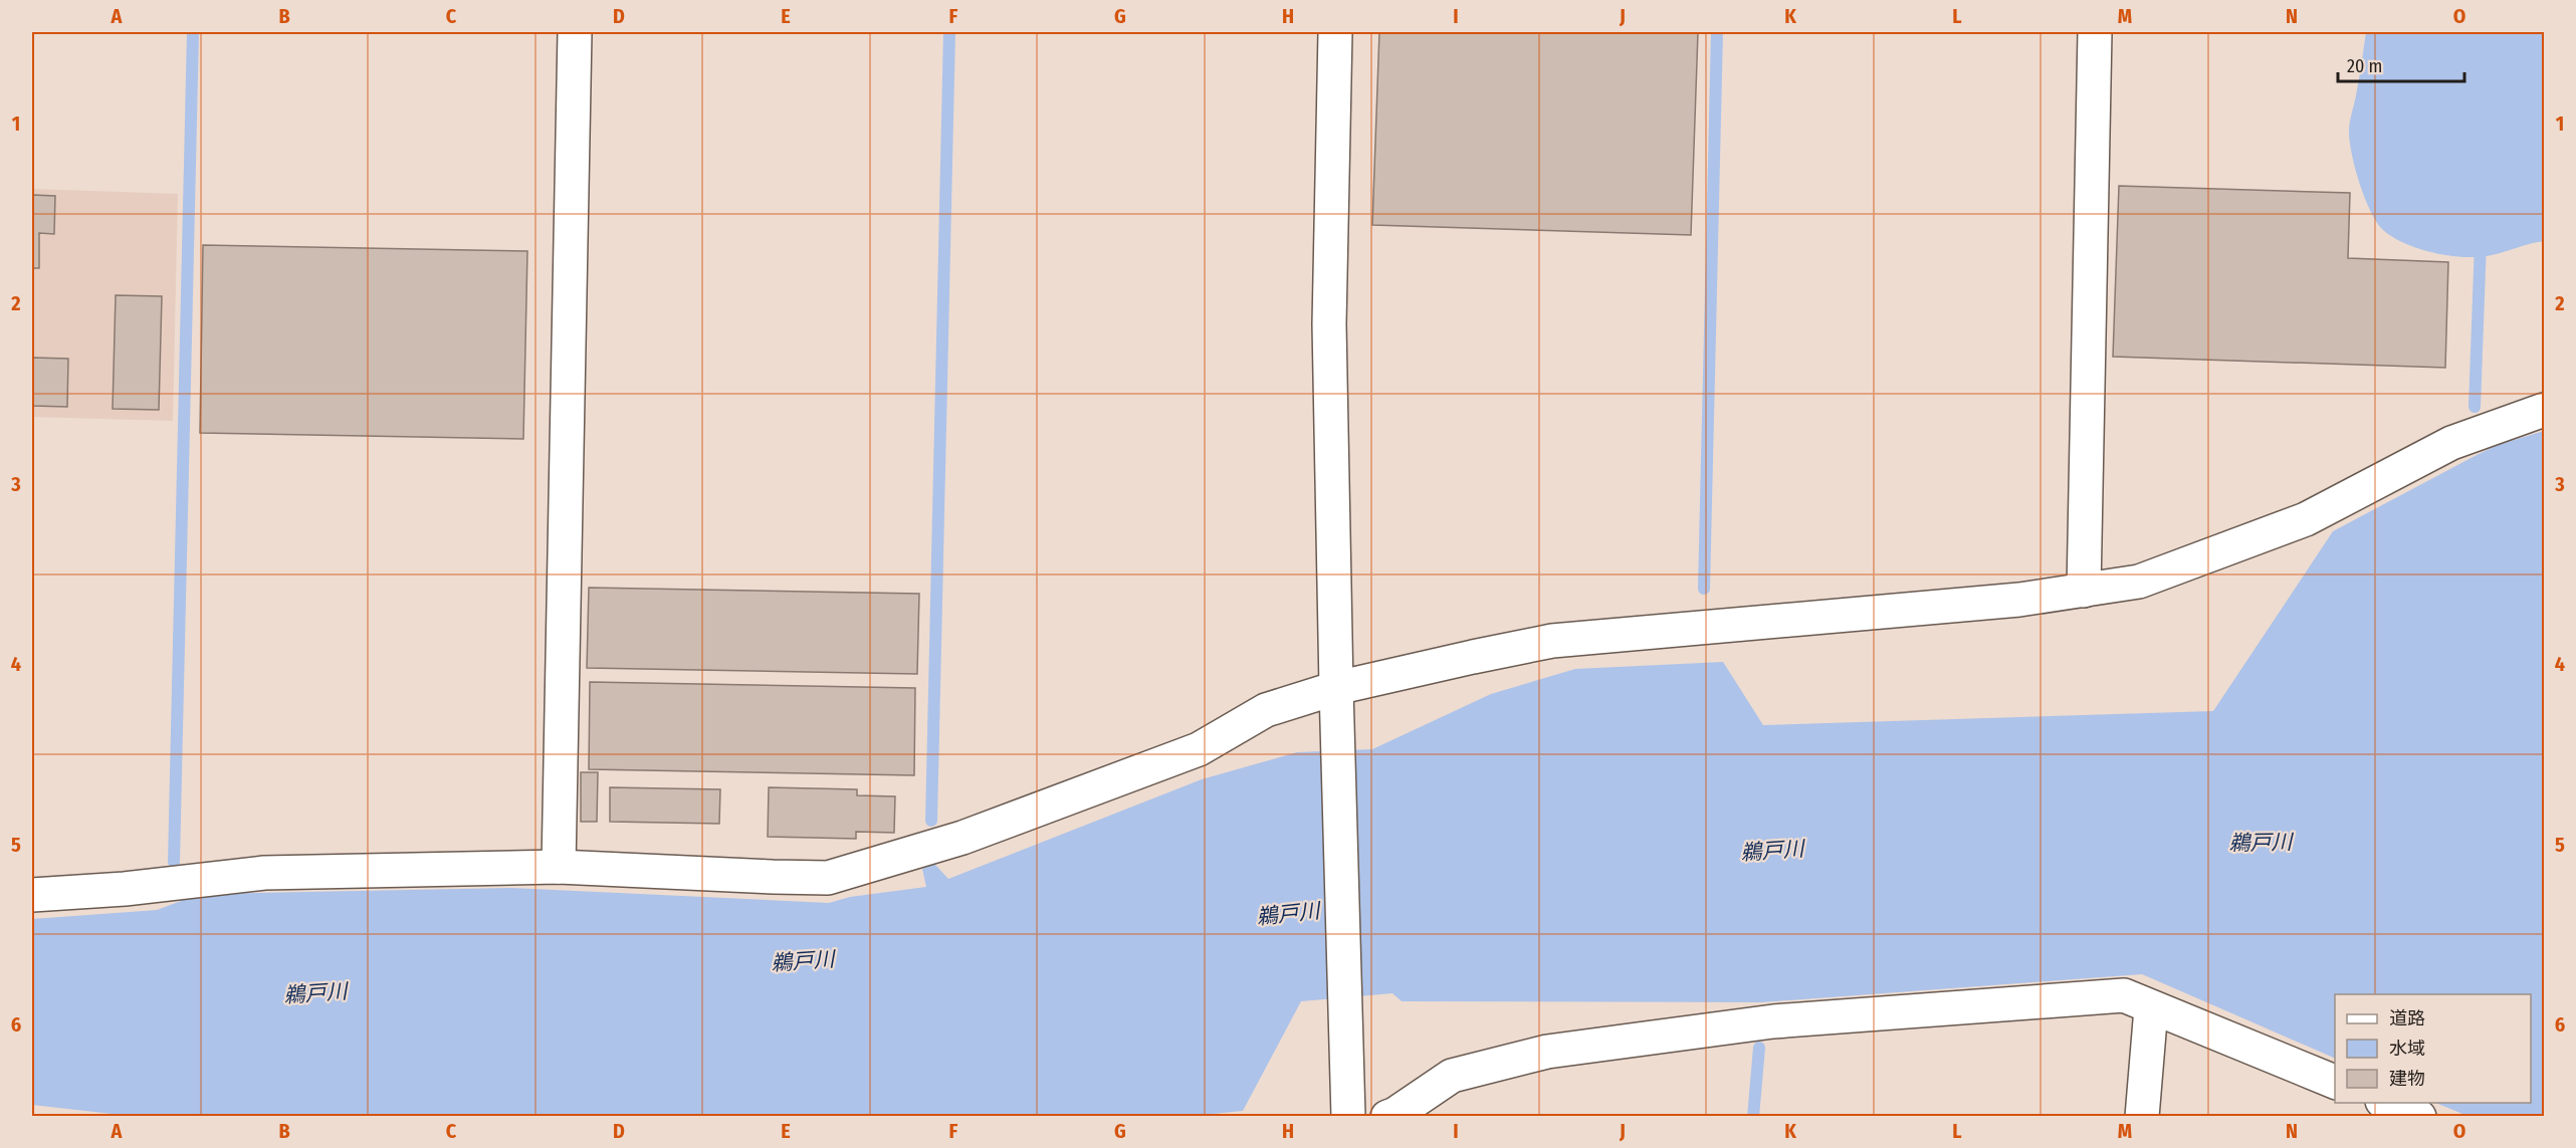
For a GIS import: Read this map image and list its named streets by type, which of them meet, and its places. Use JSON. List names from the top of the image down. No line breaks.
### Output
{"water":["鵜戸川"],"legend":["道路","水域","建物"],"scale_bar":"20 m","grid":{"columns":["A","B","C","D","E","F","G","H","I","J","K","L","M","N","O"],"rows":["1","2","3","4","5","6"]}}
